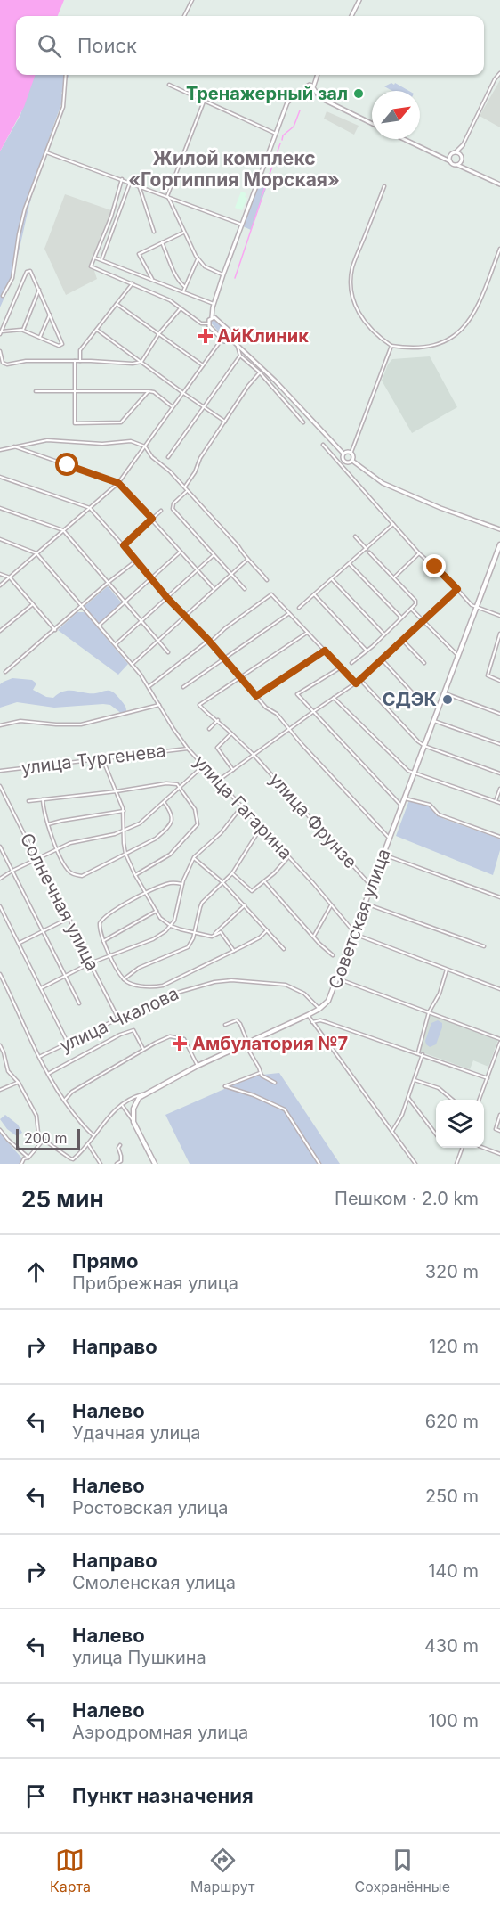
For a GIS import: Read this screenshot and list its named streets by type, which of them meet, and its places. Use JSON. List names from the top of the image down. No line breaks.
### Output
{"streets":{"main road":["Советская улица"],"street":["улица Тургенева","улица Гагарина","улица Фрунзе","Солнечная улица","улица Чкалова"]},"crossings":[["улица Тургенева","улица Гагарина"],["улица Гагарина","Советская улица"],["улица Фрунзе","Советская улица"],["Солнечная улица","улица Чкалова"],["Советская улица","улица Чкалова"]],"districts":["Жилой комплекс «Горгиппия Морская»"],"places":{"other":["Тренажерный зал","СДЭК"],"health":["АйКлиник","Амбулатория №7"]},"scale_bar":"200 m","north":"top right","page":{"search":"Поиск","scale":"200 m","heading":["25 мин","Пешком · 2.0 km"],"list":[["Прямо","Прибрежная улица","320 m"],["Направо","120 m"],["Налево","Удачная улица","620 m"],["Налево","Ростовская улица","250 m"],["Направо","Смоленская улица","140 m"],["Налево","улица Пушкина","430 m"],["Налево","Аэродромная улица","100 m"],"Пункт назначения"],"nav":["Карта","Маршрут","Сохранённые"]}}
